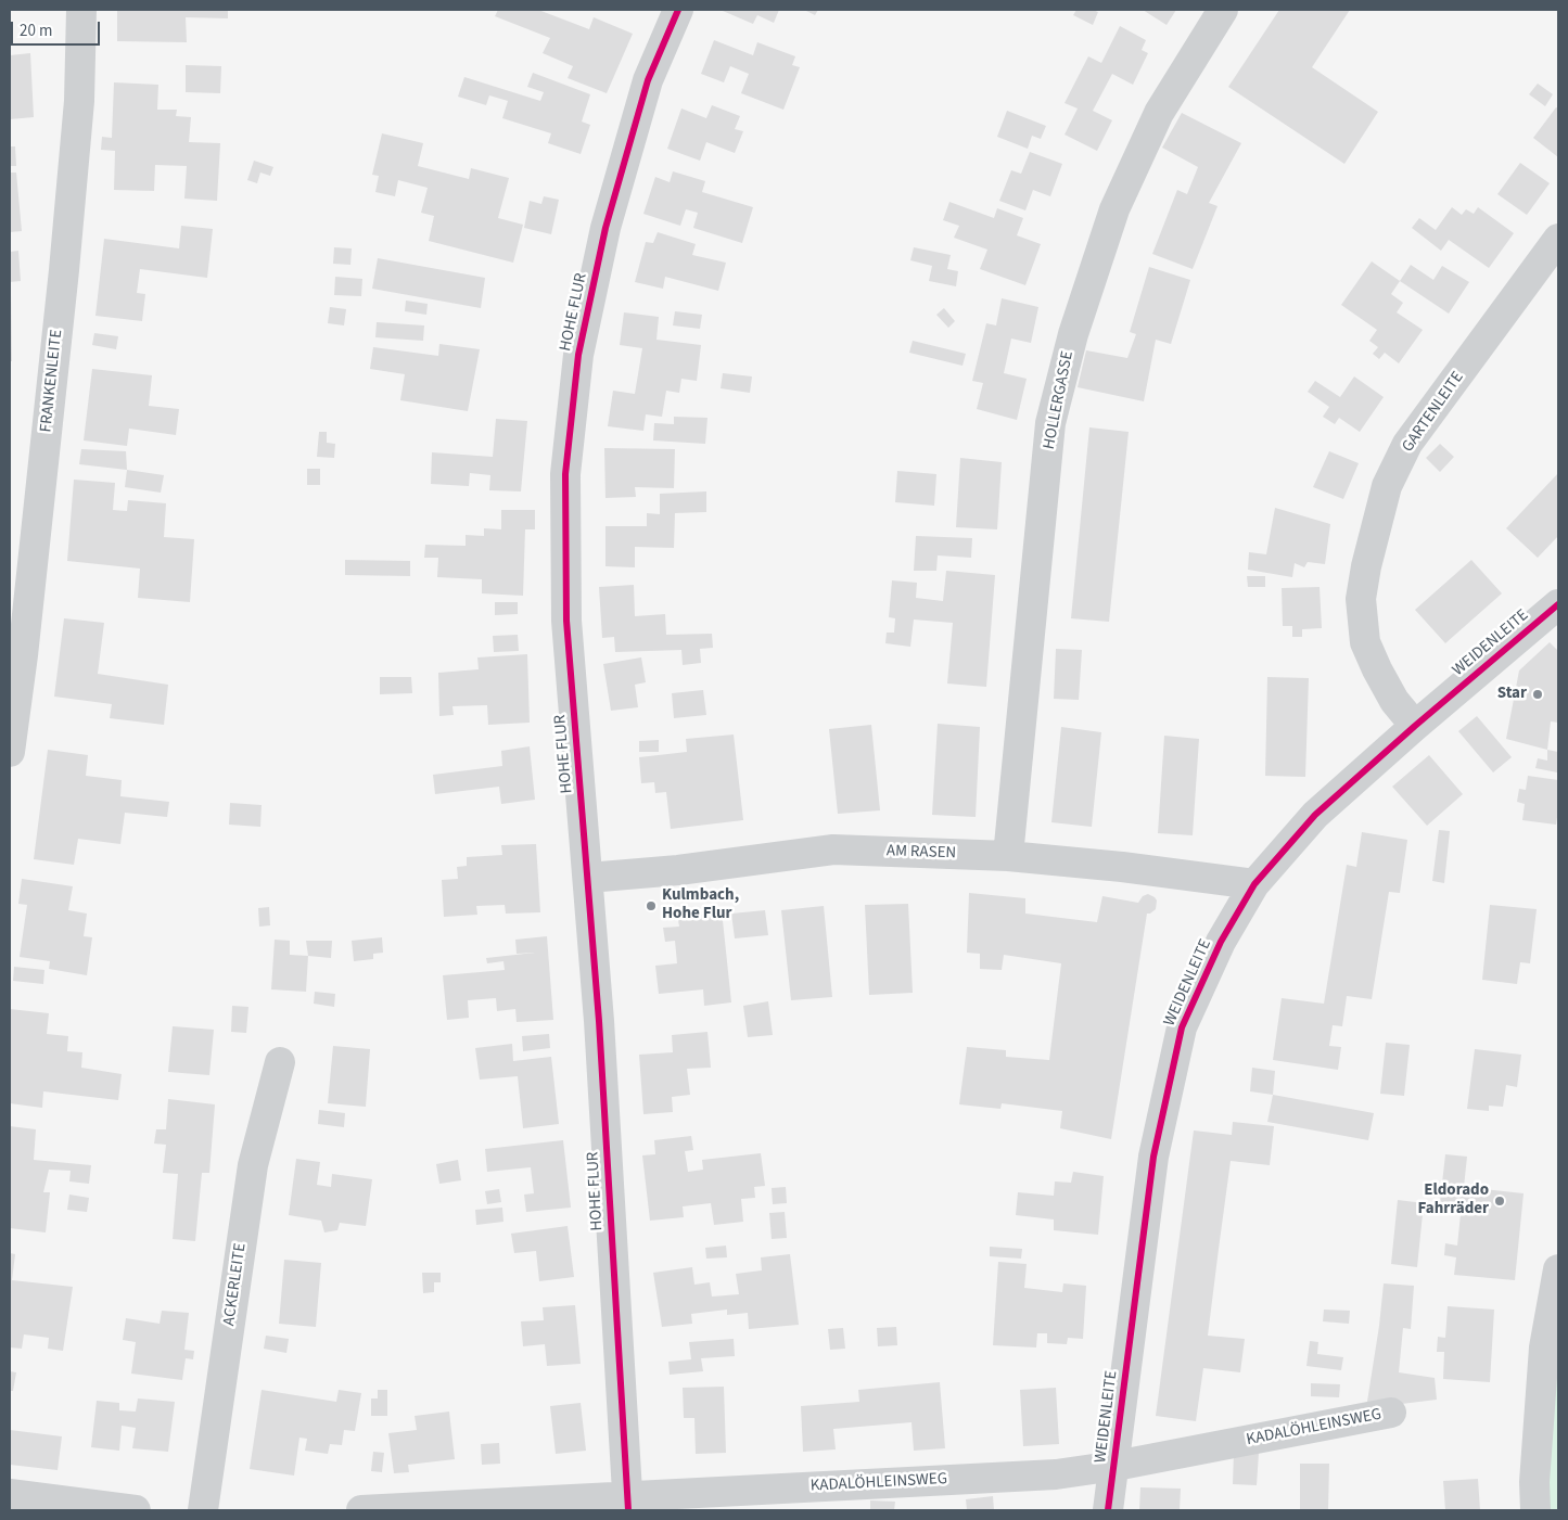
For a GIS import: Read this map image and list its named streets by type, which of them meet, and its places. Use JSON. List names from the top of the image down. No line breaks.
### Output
{"streets":{"street":["HOHE FLUR","FRANKENLEITE","HOLLERGASSE","GARTENLEITE","WEIDENLEITE","AM RASEN","ACKERLEITE","KADALÖHLEINSWEG"]},"crossings":[["HOHE FLUR","AM RASEN"],["HOHE FLUR","KADALÖHLEINSWEG"],["HOLLERGASSE","AM RASEN"],["GARTENLEITE","WEIDENLEITE"],["WEIDENLEITE","AM RASEN"],["WEIDENLEITE","KADALÖHLEINSWEG"]],"places":["Star","Kulmbach, Hohe Flur","Eldorado Fahrräder"],"scale_bar":"20 m"}
